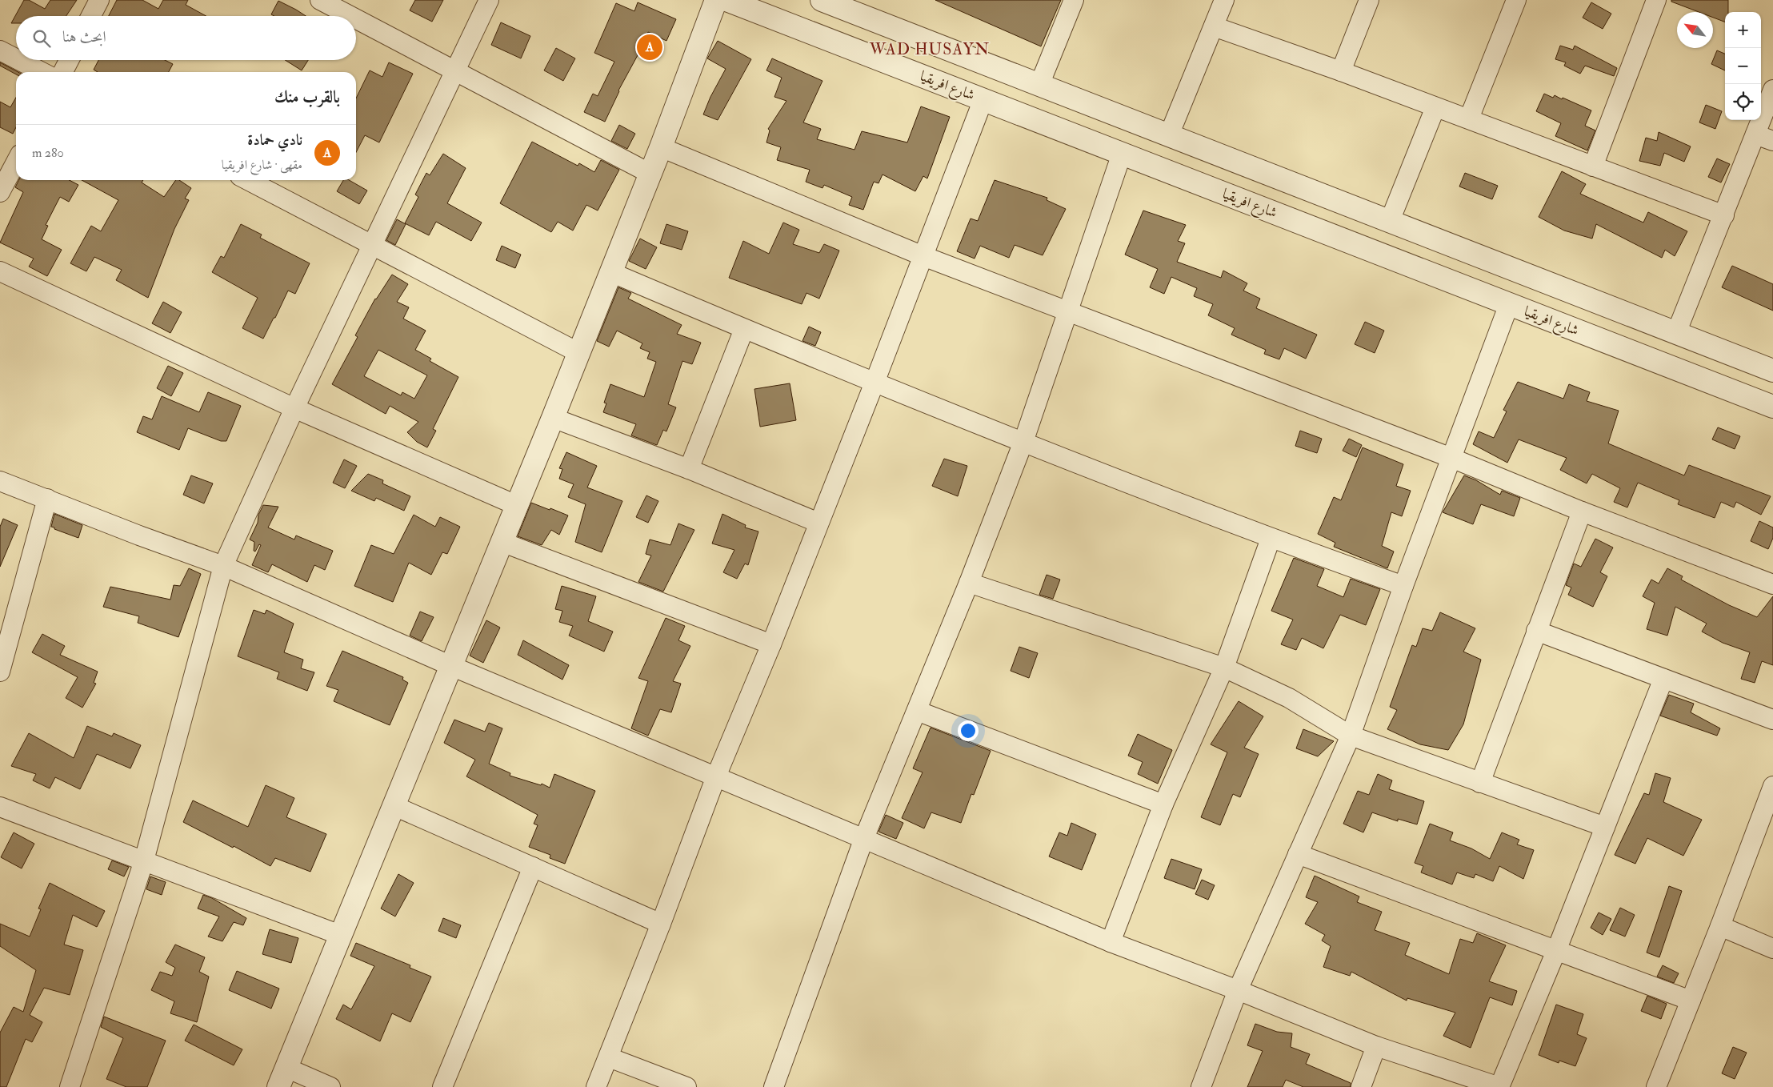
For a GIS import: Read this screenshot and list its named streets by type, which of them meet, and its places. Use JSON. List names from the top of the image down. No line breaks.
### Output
{"streets":{"street":["شارع افريقيا"]},"districts":["WAD HUSAYN"],"north":"top left","page":{"map_buttons":["+","−"],"search":"ابحث هنا","pins":"A","heading":"بالقرب منك","list":[{"mark":"A","name":"نادي حمادة","note":"مقهى · شارع افريقيا","value":"280 m"}]}}
